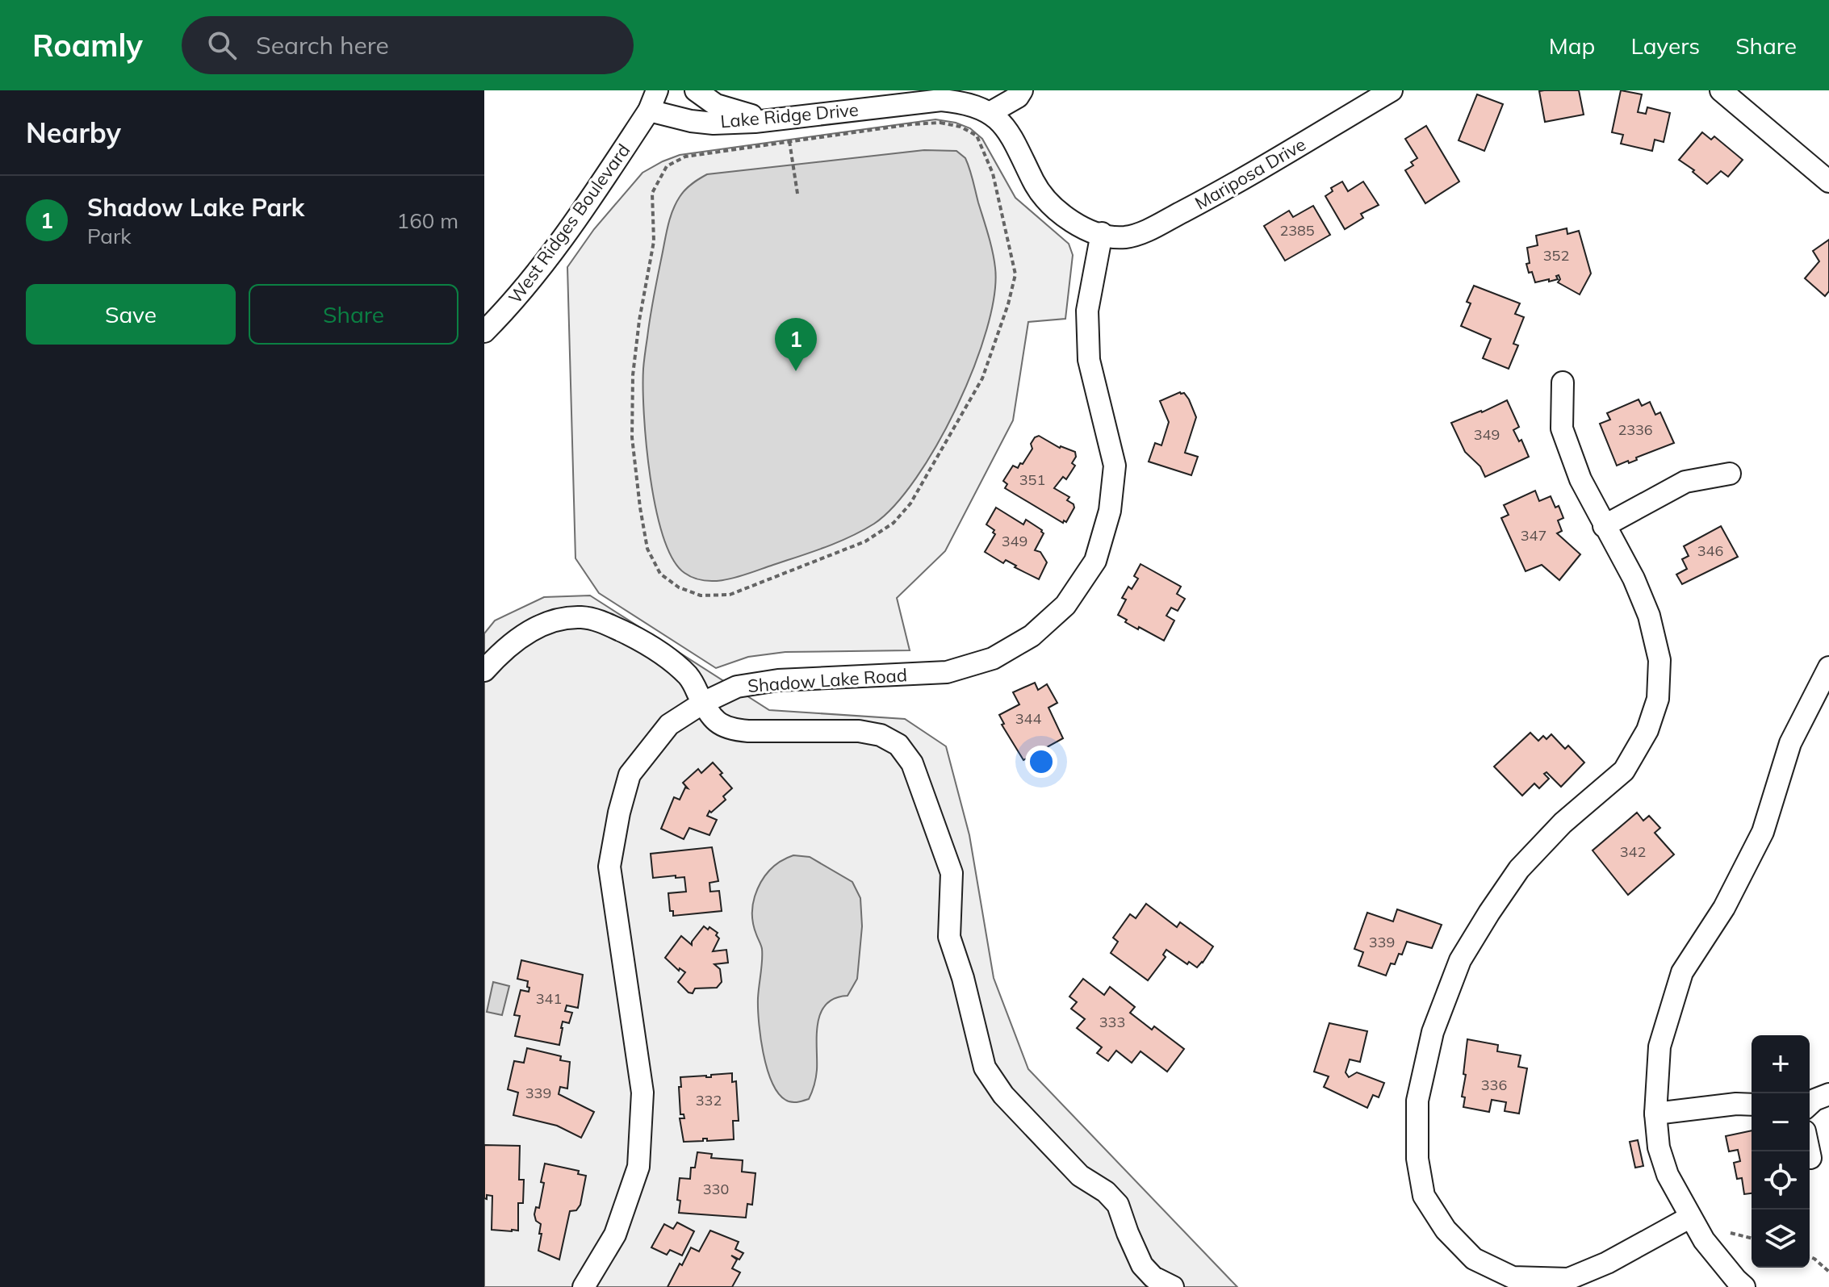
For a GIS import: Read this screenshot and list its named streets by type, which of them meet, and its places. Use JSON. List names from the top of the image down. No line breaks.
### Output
{"streets":{"street":["Lake Ridge Drive","Mariposa Drive","West Ridges Boulevard","Shadow Lake Road"]},"crossings":[["Lake Ridge Drive","Mariposa Drive"],["Lake Ridge Drive","West Ridges Boulevard"],["Lake Ridge Drive","Shadow Lake Road"],["Mariposa Drive","Shadow Lake Road"]],"house_numbers":["2385","352","2336","349","351","347","349","346","344","342","339","341","333","336","339","332","330"],"page":{"header":"Roamly","search":"Search here","nav":["Map","Layers","Share"],"heading":"Nearby","list":[{"mark":"1","name":"Shadow Lake Park","note":"Park","value":"160 m"}],"buttons":["Save","Share"],"pins":"1","map_buttons":["+","−"]}}
